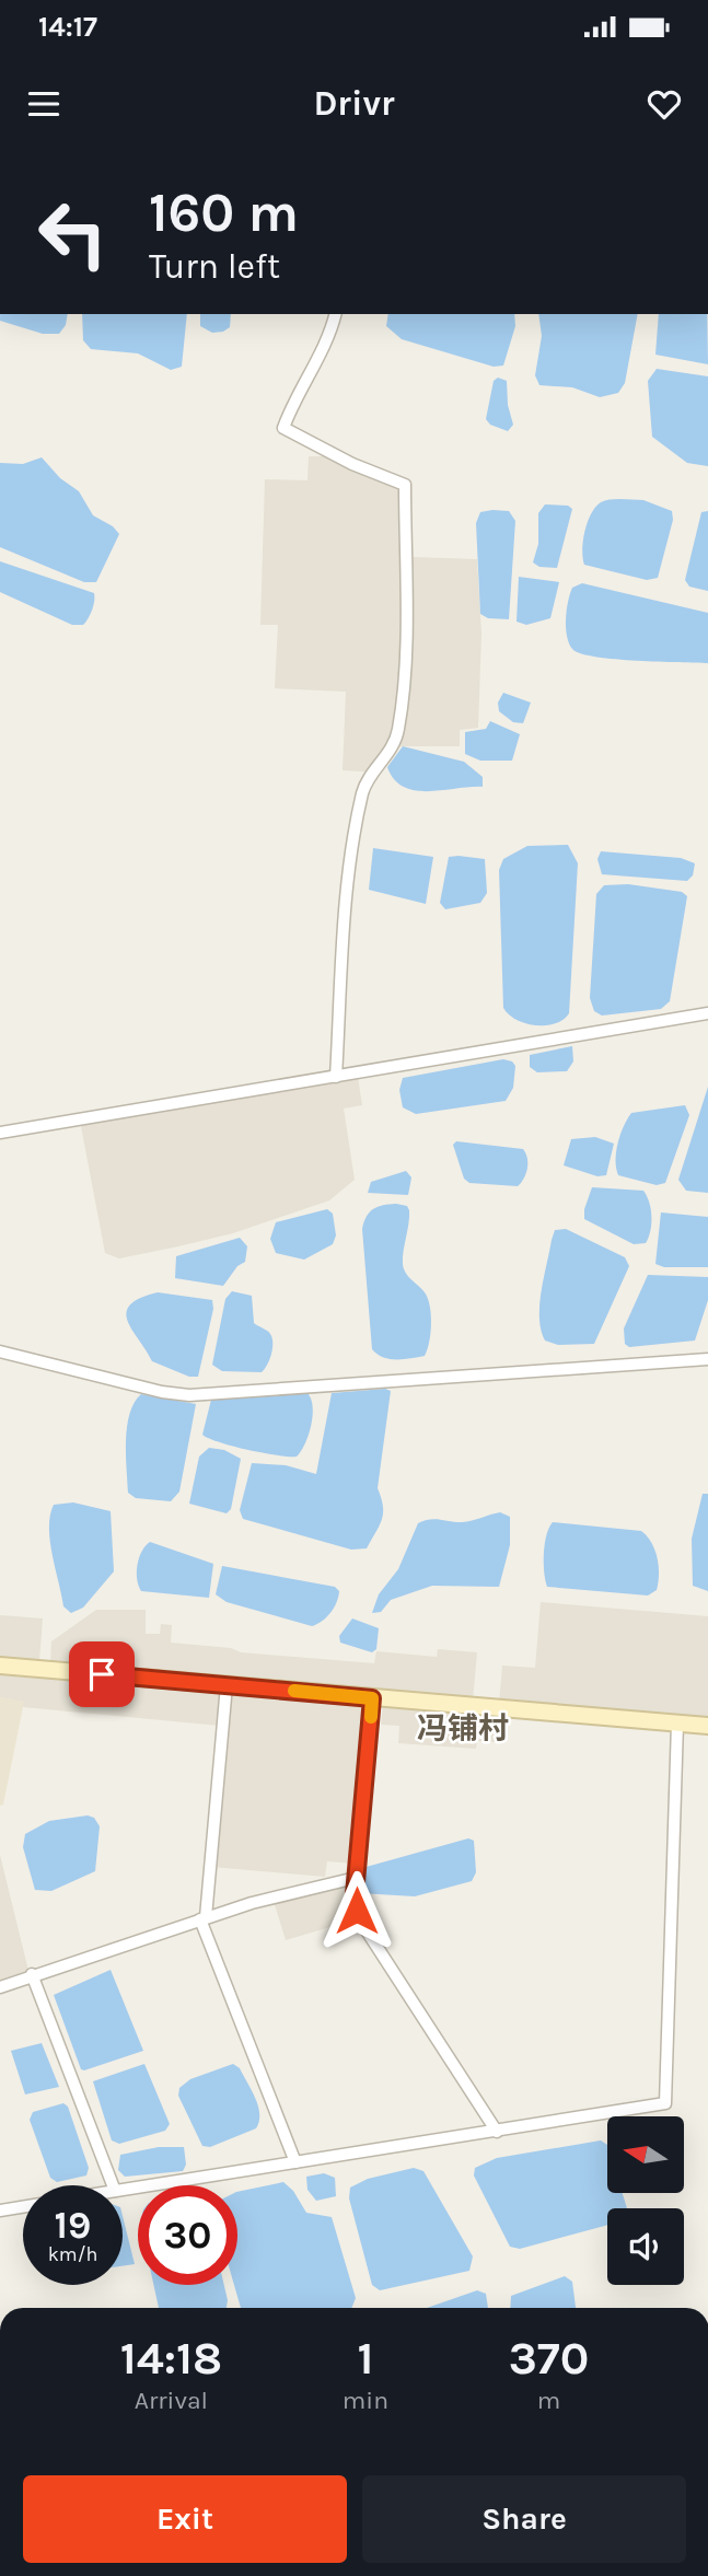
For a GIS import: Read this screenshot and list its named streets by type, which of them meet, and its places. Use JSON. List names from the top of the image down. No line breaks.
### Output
{"districts":["冯铺村"],"north":"left","page":{"status":"14:17","header":"Drivr","turn":["160 m","Turn left"],"speed":"19 km/h","limit":"30","eta":["14:18","Arrival","1","min","370","m"],"buttons":["Exit","Share"]}}
